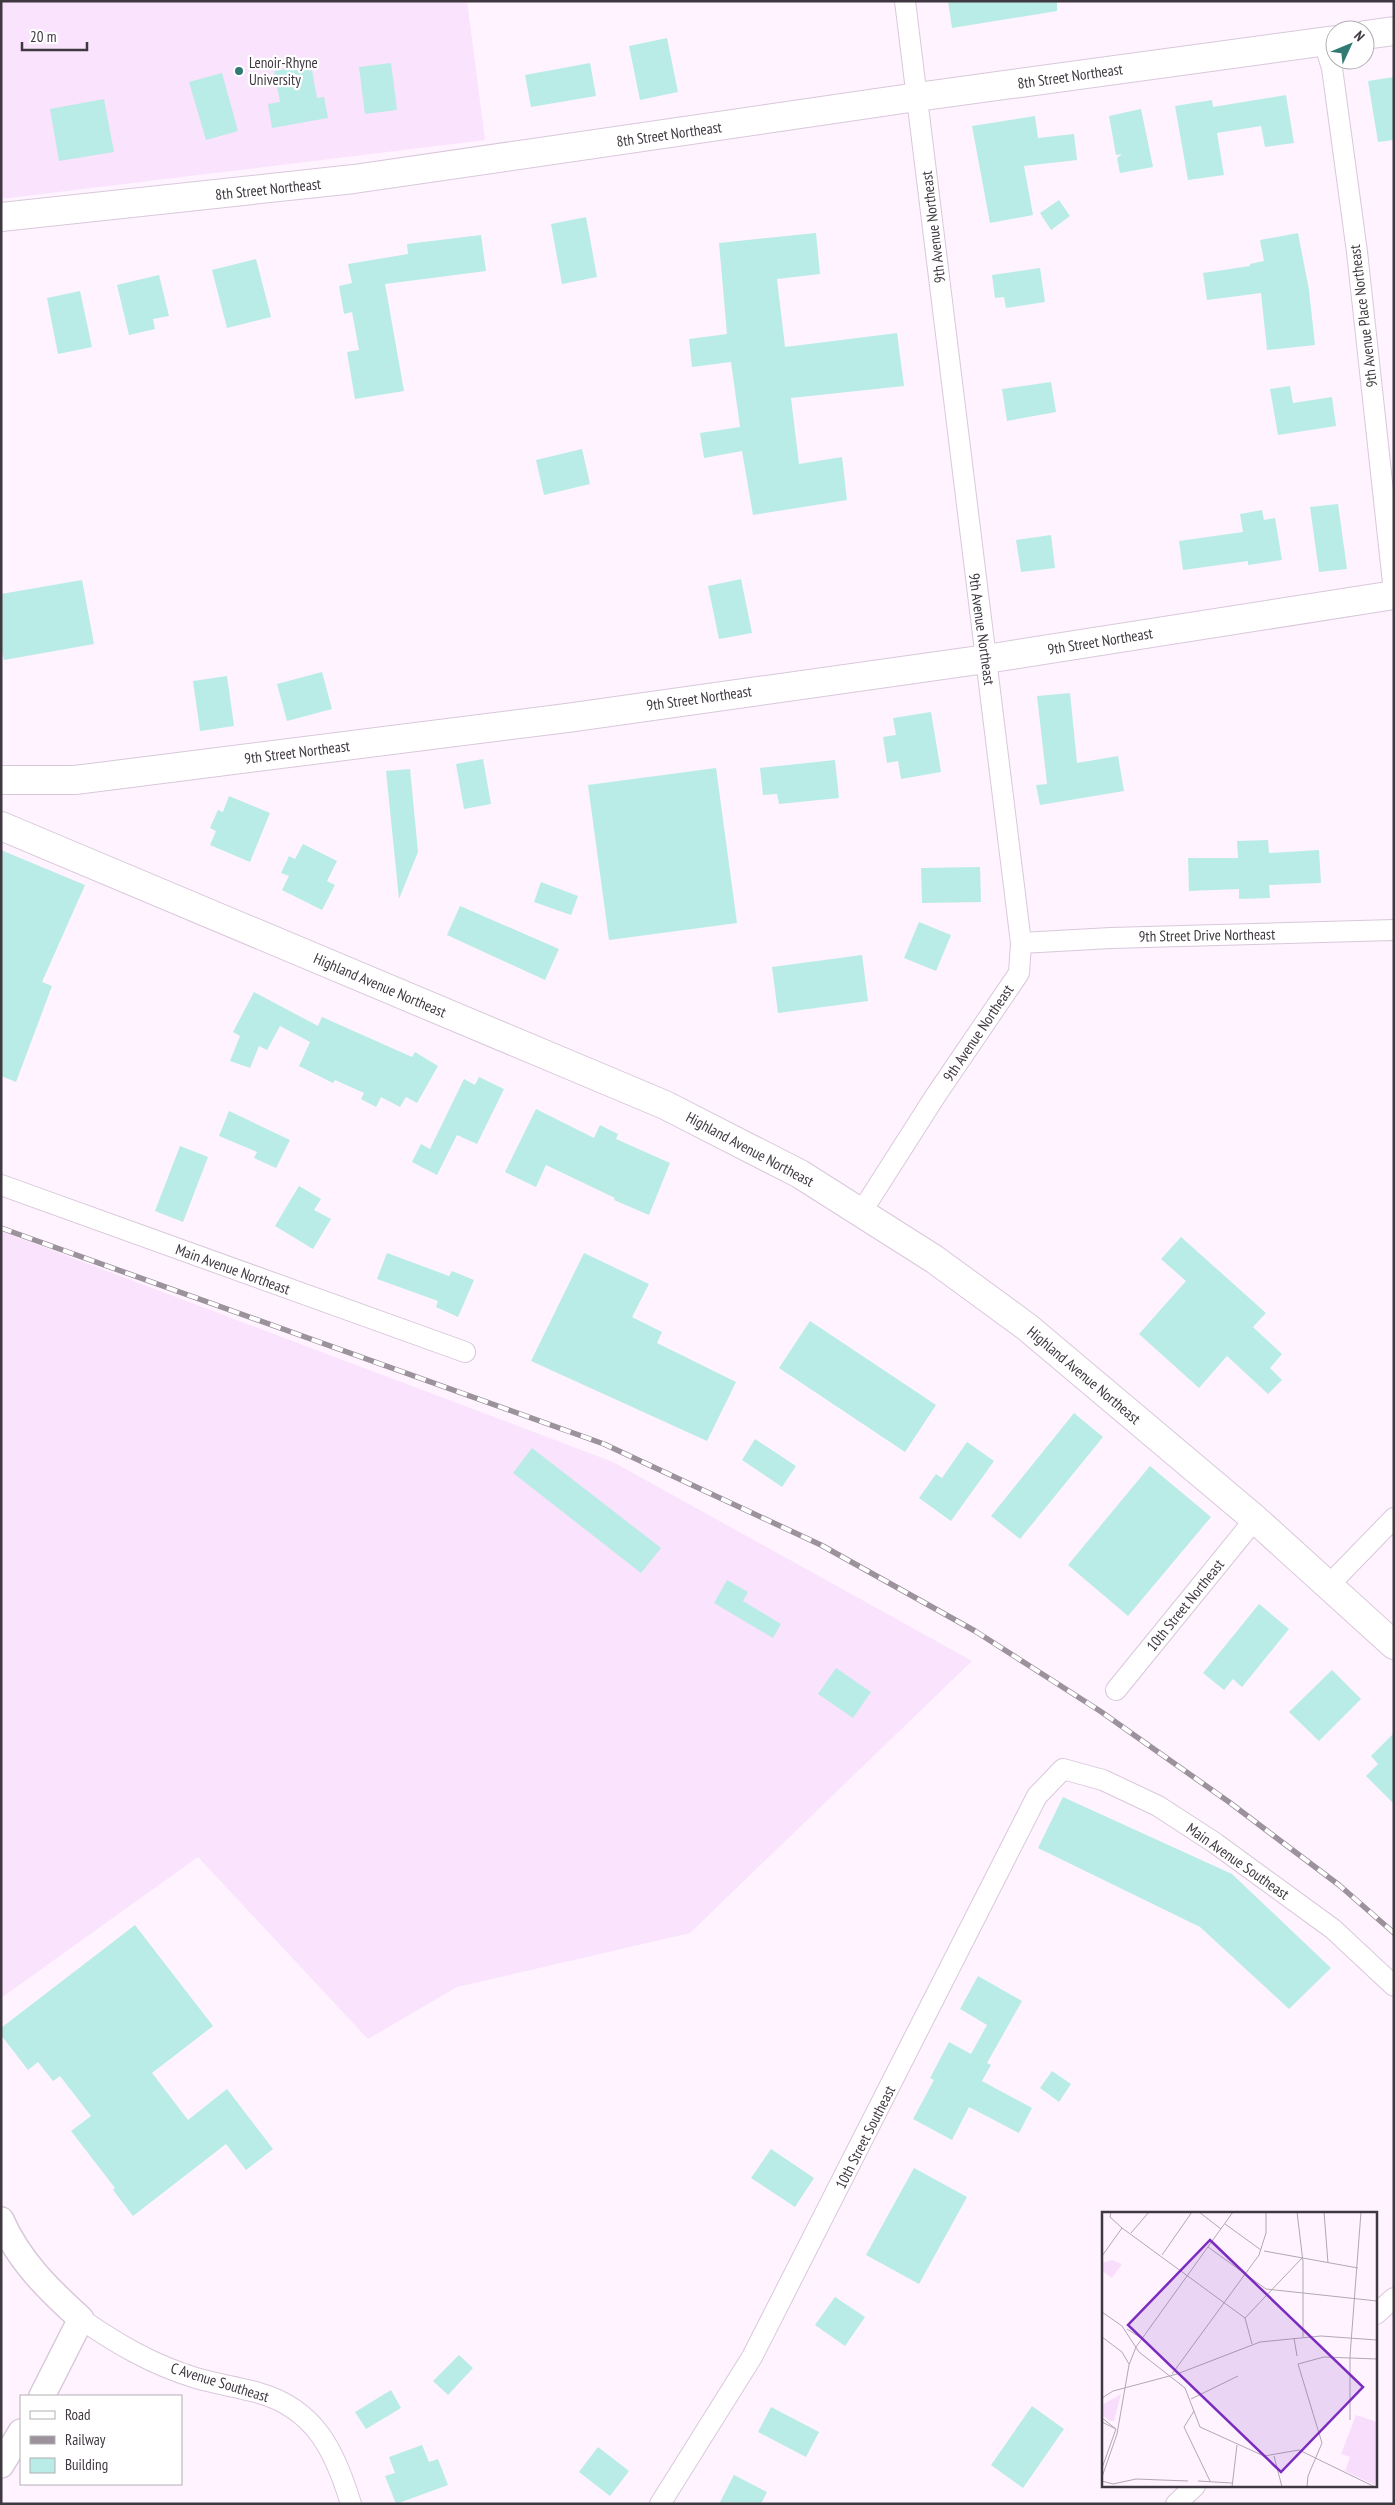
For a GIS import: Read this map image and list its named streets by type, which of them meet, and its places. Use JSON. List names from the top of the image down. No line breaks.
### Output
{"streets":{"main road":["8th Street Northeast","9th Street Northeast","Highland Avenue Northeast"],"street":["9th Avenue Northeast","9th Avenue Place Northeast","9th Street Drive Northeast","Main Avenue Northeast","10th Street Northeast","Main Avenue Southeast","10th Street Southeast","C Avenue Southeast"]},"crossings":[["8th Street Northeast","9th Avenue Northeast"],["9th Avenue Northeast","9th Street Northeast"],["9th Avenue Northeast","9th Street Drive Northeast"],["9th Avenue Northeast","Highland Avenue Northeast"],["9th Avenue Place Northeast","9th Street Northeast"],["Highland Avenue Northeast","10th Street Northeast"],["Main Avenue Southeast","10th Street Southeast"]],"places":["Lenoir-Rhyne University"],"legend":["Road","Railway","Building"],"scale_bar":"20 m","north":"top right"}
